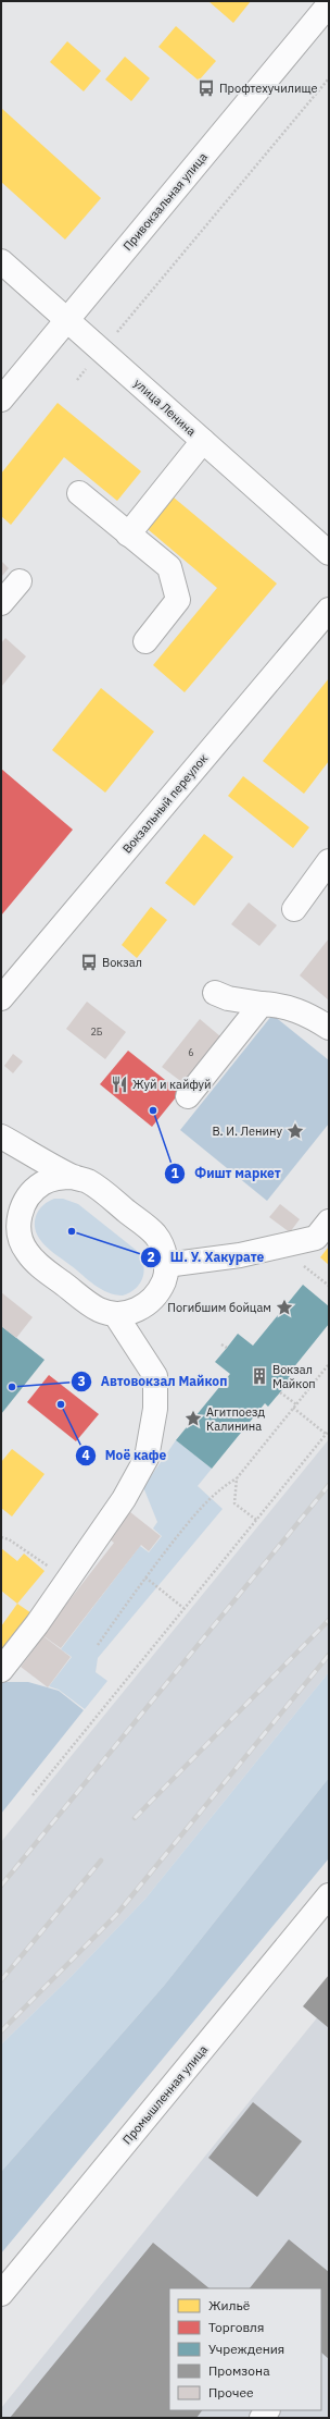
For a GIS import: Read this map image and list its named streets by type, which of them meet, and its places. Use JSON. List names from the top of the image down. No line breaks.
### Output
{"streets":{"street":["Привокзальная улица","улица Ленина","Вокзальный переулок","Промышленная улица"]},"crossings":[["Привокзальная улица","улица Ленина"]],"places":{"bus stop":["Профтехучилище","Вокзал"],"restaurant":["Жуй и кайфуй"],"other":["Фишт маркет","Ш. У. Хакурате","Автовокзал Майкоп","Моё кафе"],"place":["В. И. Ленину","Погибшим бойцам","Агитпоезд Калинина"],"building":["Вокзал Майкоп"]},"house_numbers":["2Б","6"],"legend":["Жильё","Торговля","Учреждения","Промзона","Прочее"]}
